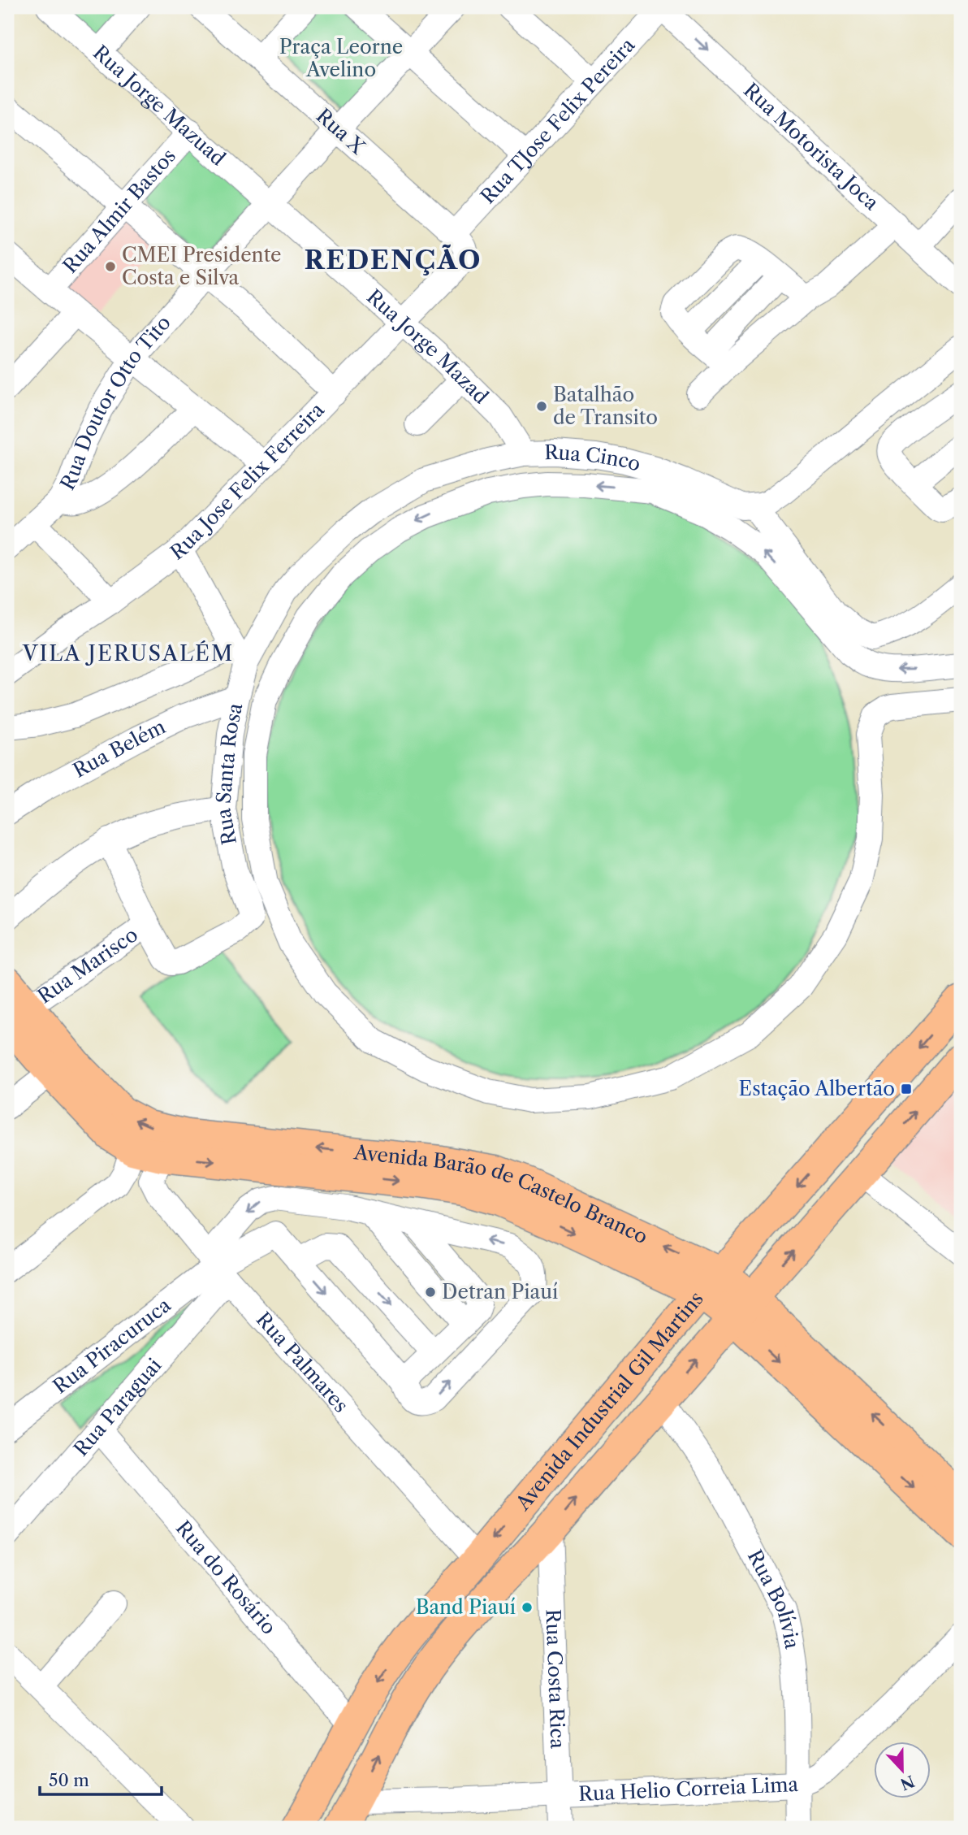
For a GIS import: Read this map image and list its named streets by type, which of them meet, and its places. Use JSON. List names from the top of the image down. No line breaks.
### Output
{"streets":{"main road":["Avenida Barão de Castelo Branco","Avenida Industrial Gil Martins"],"street":["Rua Jorge Mazuad","Rua TJose Felix Pereira","Rua X","Rua Motorista Joca","Rua Almir Bastos","Rua Jorge Mazad","Rua Doutor Otto Tito","Rua Cinco","Rua Jose Felix Ferreira","Rua Belém","Rua Santa Rosa","Rua Marisco","Rua Piracuruca","Rua Palmares","Rua Paraguai","Rua do Rosário","Rua Bolívia","Rua Costa Rica","Rua Helio Correia Lima"]},"crossings":[["Rua Jorge Mazuad","Rua Almir Bastos"],["Rua Jorge Mazuad","Rua Jorge Mazad"],["Rua Jorge Mazuad","Rua Doutor Otto Tito"],["Rua TJose Felix Pereira","Rua X"],["Rua TJose Felix Pereira","Rua Motorista Joca"],["Rua X","Rua Doutor Otto Tito"],["Rua X","Rua Jose Felix Ferreira"],["Rua Jorge Mazad","Rua Doutor Otto Tito"],["Rua Jorge Mazad","Rua Cinco"],["Rua Jorge Mazad","Rua Jose Felix Ferreira"],["Rua Cinco","Rua Santa Rosa"],["Rua Belém","Rua Santa Rosa"],["Rua Santa Rosa","Rua Marisco"],["Rua Marisco","Avenida Barão de Castelo Branco"],["Avenida Barão de Castelo Branco","Rua Palmares"],["Avenida Barão de Castelo Branco","Avenida Industrial Gil Martins"],["Rua Piracuruca","Rua Palmares"],["Rua Piracuruca","Rua Paraguai"],["Rua Palmares","Avenida Industrial Gil Martins"],["Rua Palmares","Rua Paraguai"],["Avenida Industrial Gil Martins","Rua do Rosário"],["Avenida Industrial Gil Martins","Rua Bolívia"],["Avenida Industrial Gil Martins","Rua Costa Rica"],["Avenida Industrial Gil Martins","Rua Helio Correia Lima"],["Rua Paraguai","Rua do Rosário"],["Rua Bolívia","Rua Helio Correia Lima"],["Rua Costa Rica","Rua Helio Correia Lima"]],"one_way":["Rua Motorista Joca"],"districts":["REDENÇÃO","VILA JERUSALÉM"],"parks":["Praça Leorne Avelino"],"places":{"other":["CMEI Presidente Costa e Silva","Batalhão de Transito","Detran Piauí","Band Piauí"],"transit":["Estação Albertão"]},"scale_bar":"50 m","north":"bottom"}
